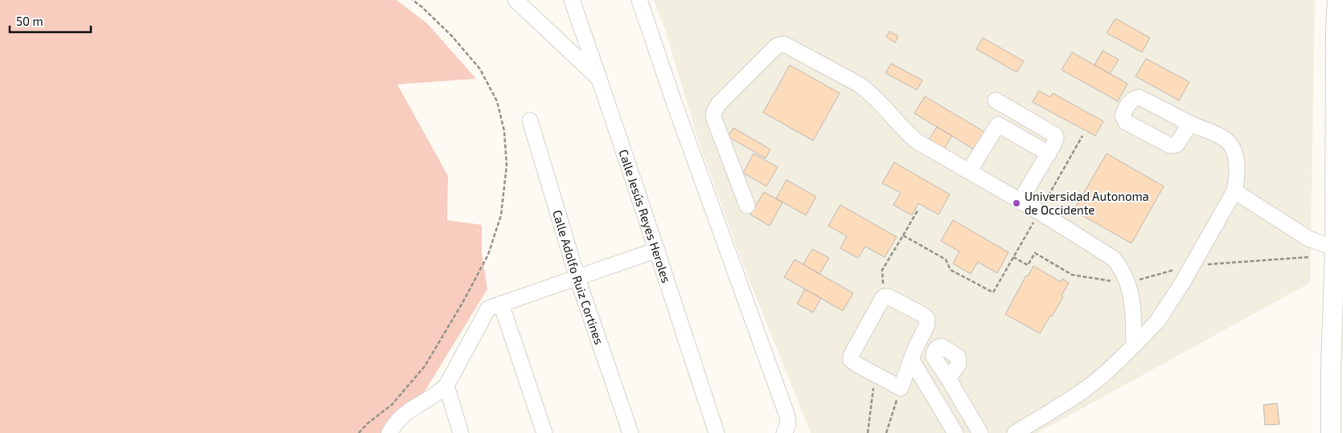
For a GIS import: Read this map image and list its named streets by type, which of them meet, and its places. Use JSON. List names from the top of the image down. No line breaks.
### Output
{"streets":{"street":["Calle Jesús Reyes Heroles","Calle Adolfo Ruiz Cortines"]},"places":["Universidad Autonoma de Occidente"],"scale_bar":"50 m"}
